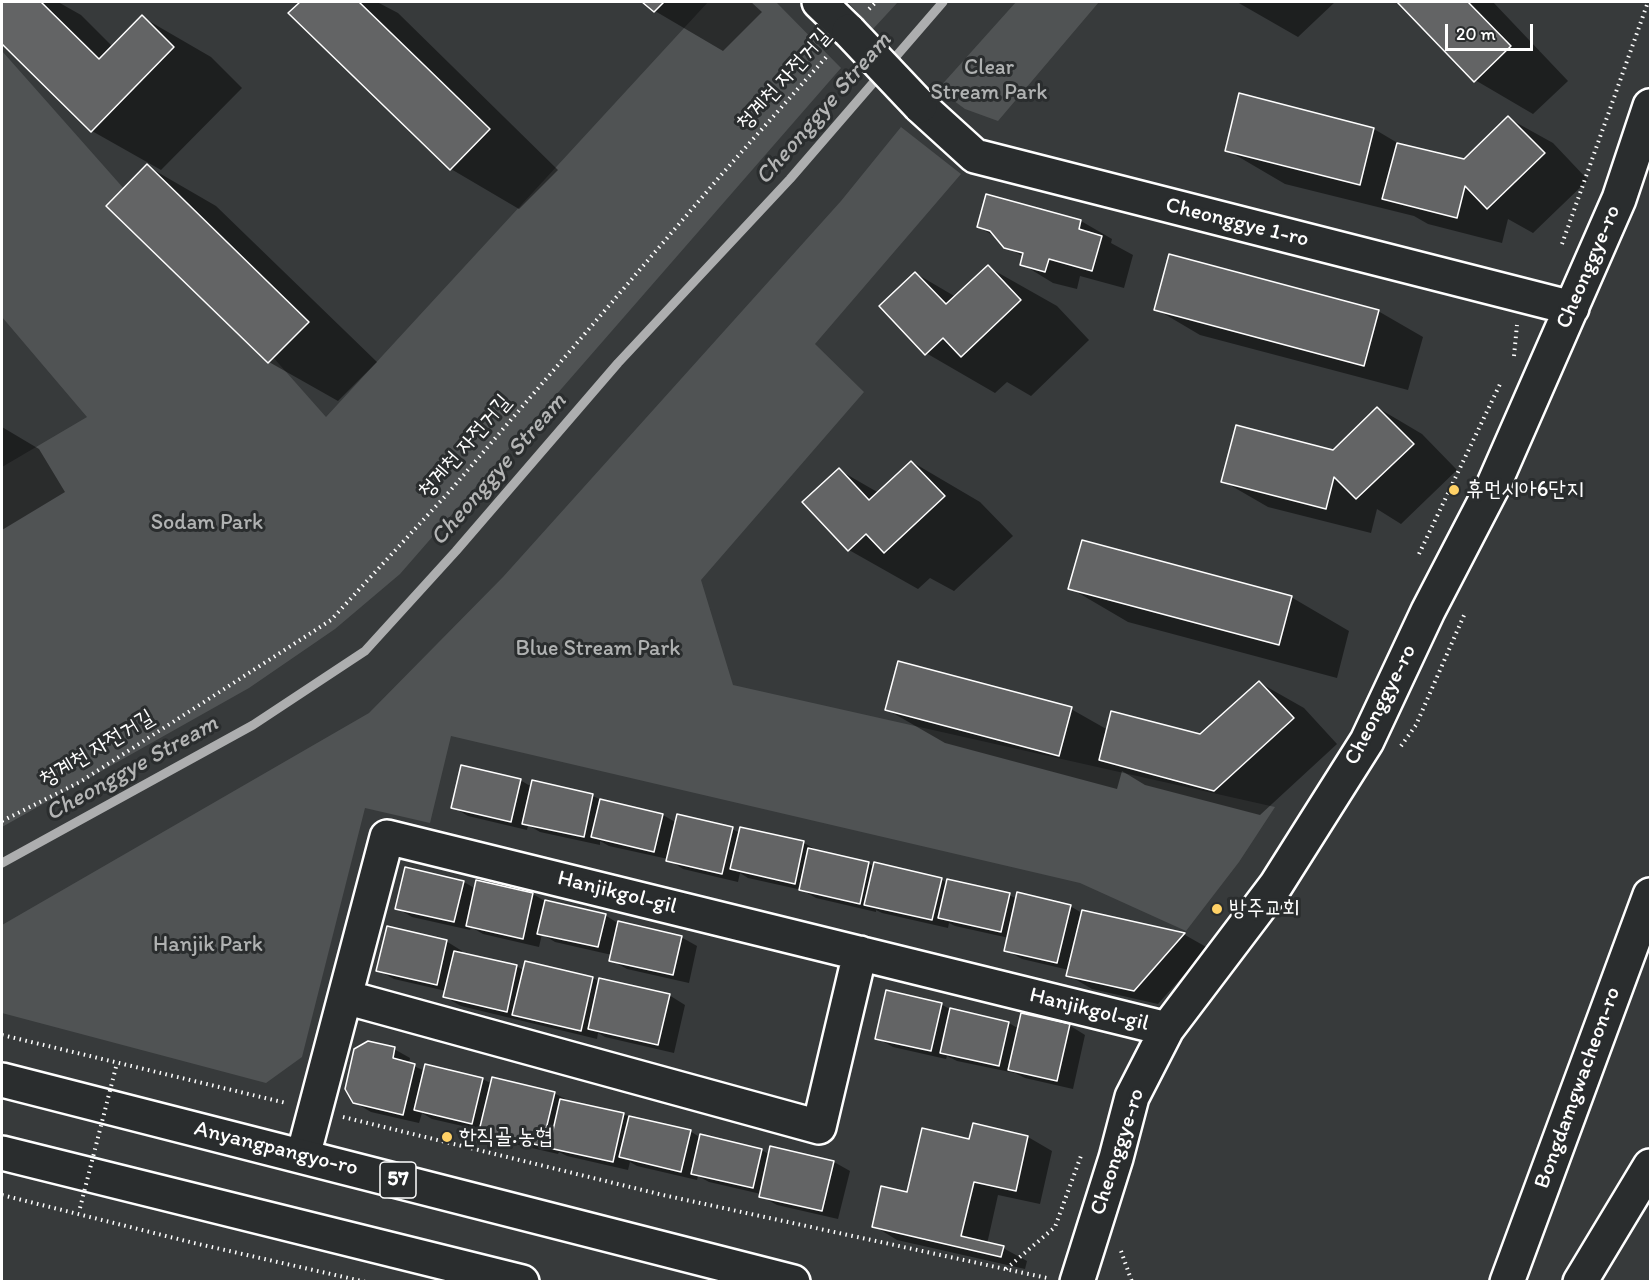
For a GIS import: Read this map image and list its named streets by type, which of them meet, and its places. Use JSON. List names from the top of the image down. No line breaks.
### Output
{"streets":{"main road":["Cheonggye 1-ro","Cheonggye-ro","Hanjikgol-gil","Bongdamgwacheon-ro","Anyangpangyo-ro","57"],"path":["청계천 자전거길"]},"crossings":[["청계천 자전거길","Cheonggye 1-ro"],["Cheonggye 1-ro","Cheonggye-ro"],["Cheonggye-ro","Hanjikgol-gil"],["Hanjikgol-gil","Anyangpangyo-ro"]],"water":["Cheonggye Stream"],"parks":["Clear Stream Park","Sodam Park","Blue Stream Park","Hanjik Park"],"places":["휴먼시아6단지","방주교회","한직골.농협"],"scale_bar":"20 m"}
